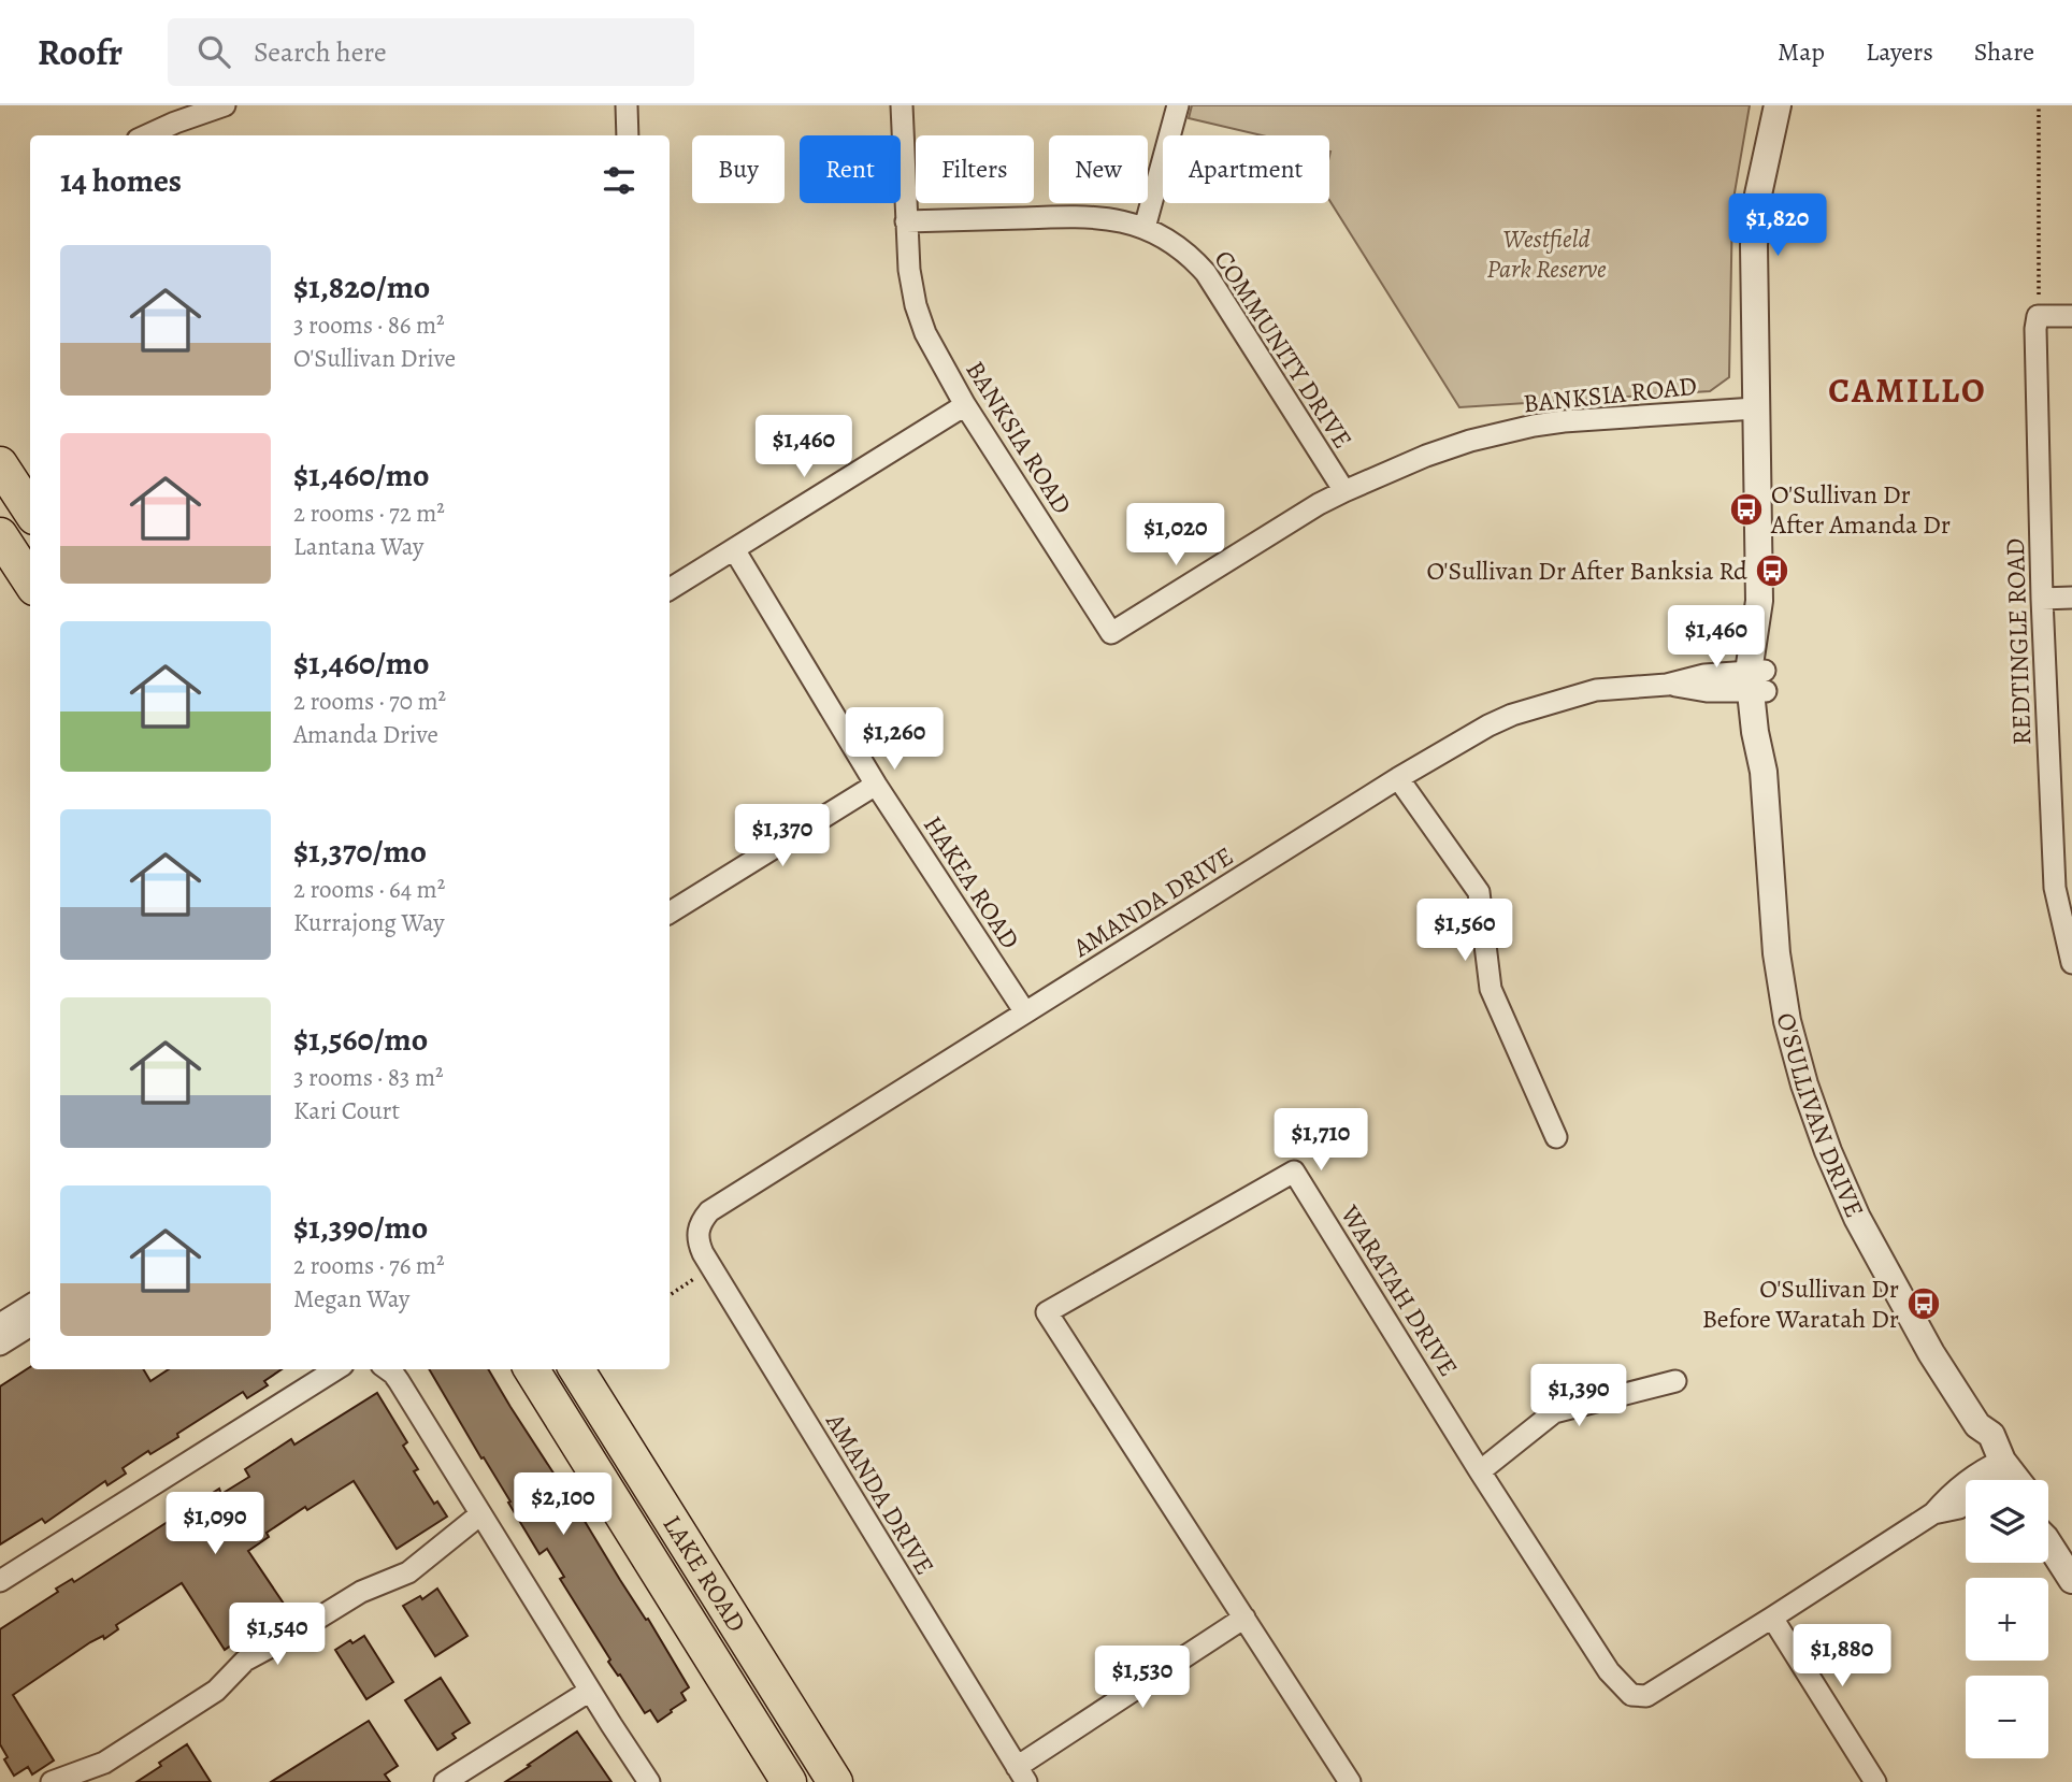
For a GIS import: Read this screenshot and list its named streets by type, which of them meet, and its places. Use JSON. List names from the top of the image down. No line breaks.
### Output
{"streets":{"main road":["LAKE ROAD"],"street":["COMMUNITY DRIVE","BANKSIA ROAD","REDTINGLE ROAD","HAKEA ROAD","AMANDA DRIVE","O'SULLIVAN DRIVE","WARATAH DRIVE"]},"crossings":[["COMMUNITY DRIVE","BANKSIA ROAD"],["BANKSIA ROAD","O'SULLIVAN DRIVE"],["HAKEA ROAD","AMANDA DRIVE"],["AMANDA DRIVE","O'SULLIVAN DRIVE"]],"districts":["CAMILLO"],"parks":["Westfield Park Reserve"],"places":{"bus stop":["O'Sullivan Dr After Amanda Dr","O'Sullivan Dr After Banksia Rd","O'Sullivan Dr Before Waratah Dr"]},"page":{"header":"Roofr","search":"Search here","nav":["Map","Layers","Share"],"chip":["Buy","Rent","Filters","New","Apartment"],"heading":"14 homes","price":["$1,820","$1,460","$1,020","$1,460","$1,260","$1,370","$1,560","$1,710","$1,390","$2,100","$1,090","$1,540","$1,880","$1,530"],"list":[{"name":"$1,820/mo","note":"3 rooms · 86 m² · O'Sullivan Drive"},{"name":"$1,460/mo","note":"2 rooms · 72 m² · Lantana Way"},{"name":"$1,460/mo","note":"2 rooms · 70 m² · Amanda Drive"},{"name":"$1,370/mo","note":"2 rooms · 64 m² · Kurrajong Way"},{"name":"$1,560/mo","note":"3 rooms · 83 m² · Kari Court"},{"name":"$1,390/mo","note":"2 rooms · 76 m² · Megan Way"}],"map_buttons":["+","−"]}}
